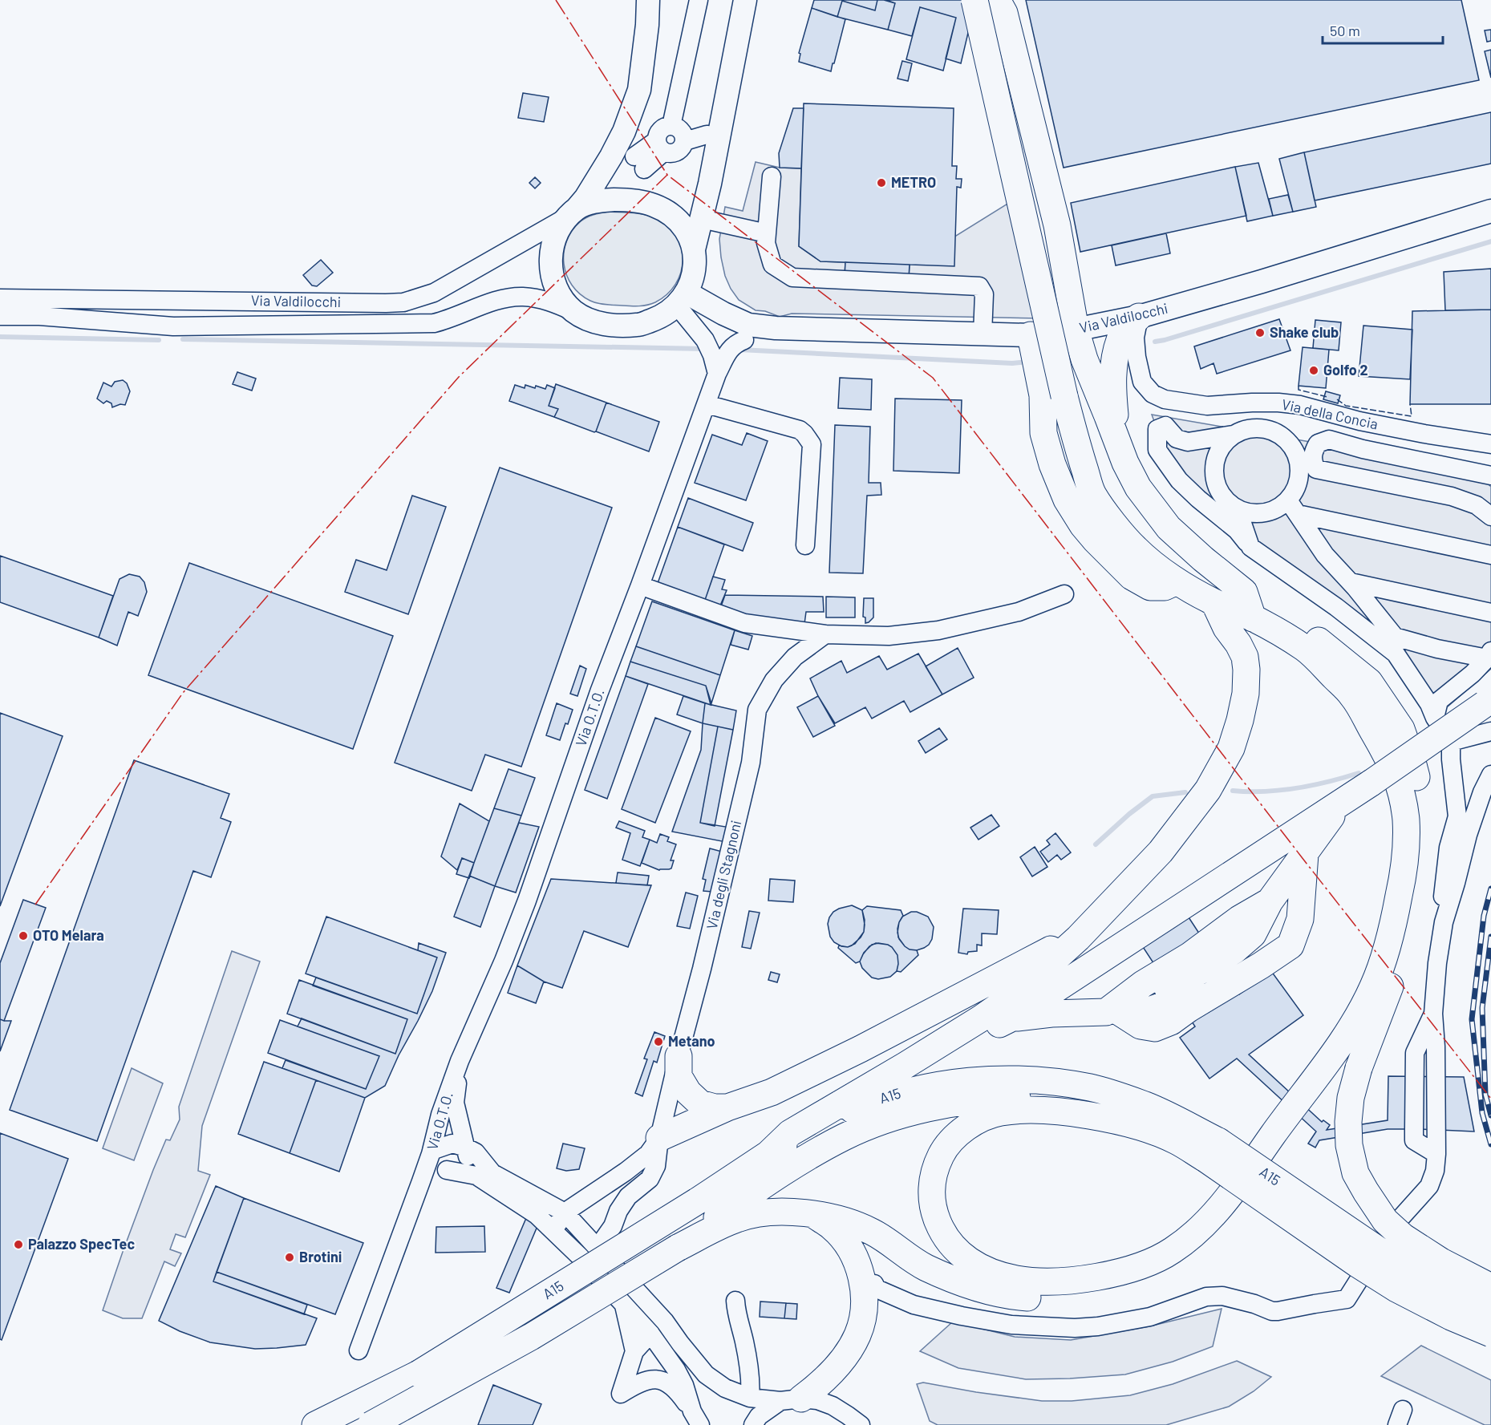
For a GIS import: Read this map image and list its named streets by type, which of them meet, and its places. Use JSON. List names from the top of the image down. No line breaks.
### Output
{"streets":{"highway":["A15"],"main road":["Via Valdilocchi"],"street":["Via della Concia","Via O.T.O.","Via degli Stagnoni"]},"crossings":[["Via Valdilocchi","Via della Concia"],["Via Valdilocchi","Via O.T.O."]],"places":["METRO","Shake club","Golfo 2","OTO Melara","Metano","Palazzo SpecTec","Brotini"],"scale_bar":"50 m"}
